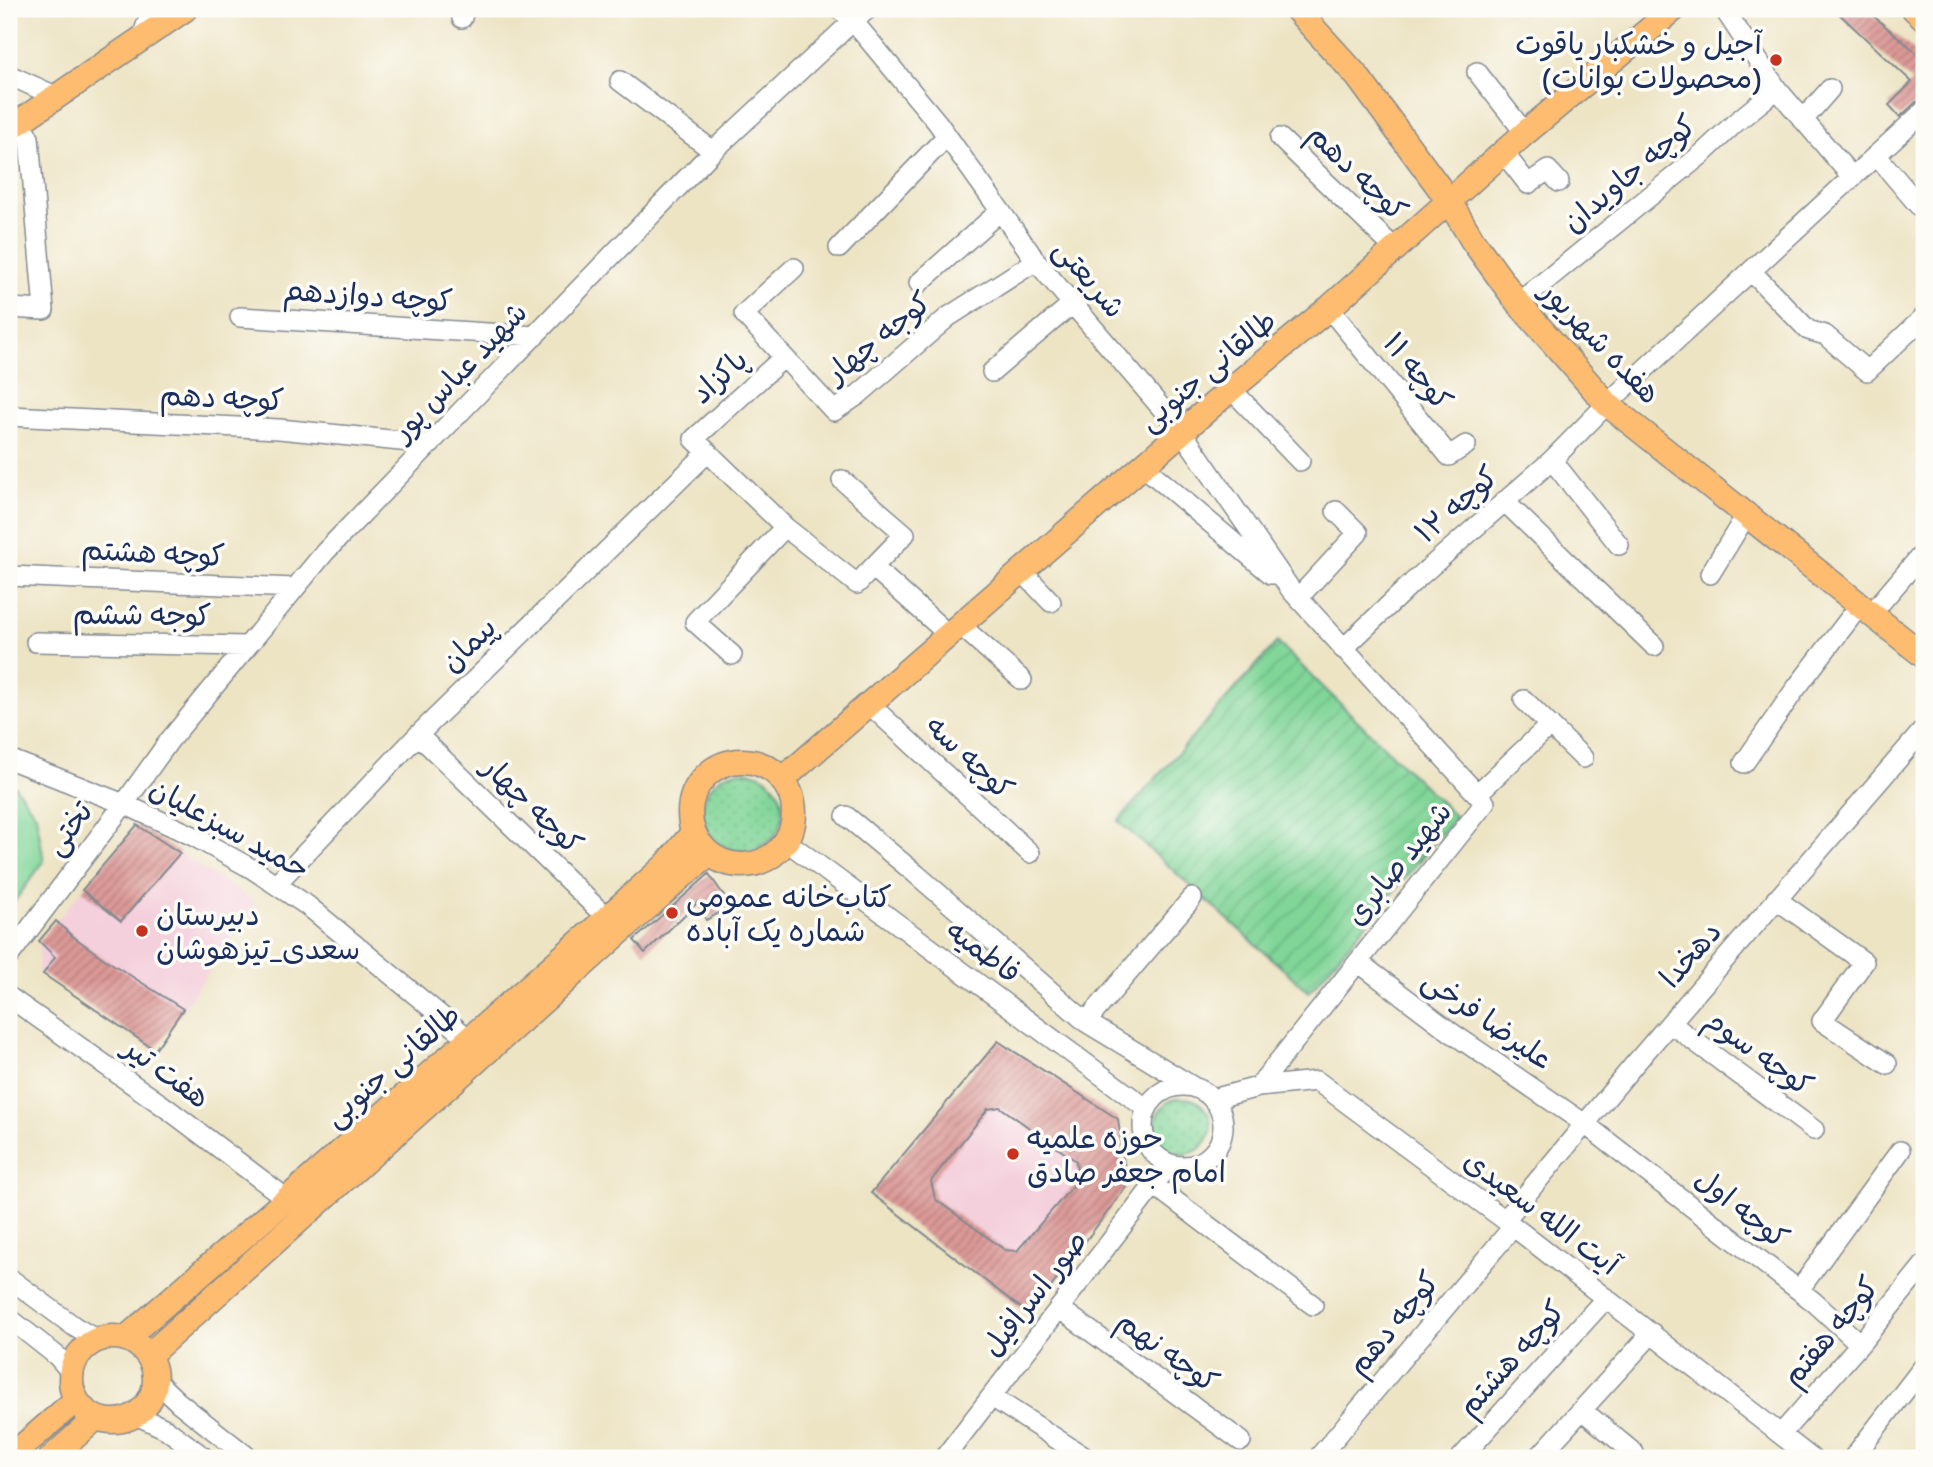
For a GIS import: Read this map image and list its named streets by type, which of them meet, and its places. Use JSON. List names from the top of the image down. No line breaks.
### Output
{"streets":{"main road":["هفده شهریور","طالقانی جنوبی"],"street":["کوچه دهم","کوچه جاویدان","شریعتی","کوچه دوازدهم","کوجه چهار","شهید عباس پور","کوچه ۱۱","پاکزاد","کوچه ۱۲","کوچه هشتم","کوجه ششم","پیمان","کوچه سه","کوچه چهار","تختی","حمید سبزعلیان","شهید صابری","فاطمیه","دهخدا","علیرضا فرخی","کوچه سوم","هفت تیر","کوچه اول","آیت الله سعیدی","صور اسرافیل","کوچه هفتم","کوچه نهم"]},"crossings":[["کوچه دهم","طالقانی جنوبی"],["کوچه دهم","شهید عباس پور"],["کوچه دهم","دهخدا"],["کوچه دهم","آیت الله سعیدی"],["کوچه جاویدان","هفده شهریور"],["شریعتی","کوجه چهار"],["شریعتی","طالقانی جنوبی"],["شریعتی","شهید عباس پور"],["شریعتی","شهید صابری"],["کوچه دوازدهم","شهید عباس پور"],["کوجه چهار","پاکزاد"],["هفده شهریور","طالقانی جنوبی"],["هفده شهریور","کوچه ۱۲"],["طالقانی جنوبی","کوچه ۱۱"],["طالقانی جنوبی","کوچه سه"],["طالقانی جنوبی","کوچه چهار"],["طالقانی جنوبی","حمید سبزعلیان"],["طالقانی جنوبی","فاطمیه"],["طالقانی جنوبی","هفت تیر"],["شهید عباس پور","کوچه هشتم"],["شهید عباس پور","کوجه ششم"],["شهید عباس پور","تختی"],["شهید عباس پور","حمید سبزعلیان"],["پاکزاد","پیمان"],["کوچه ۱۲","شهید صابری"],["کوچه هشتم","آیت الله سعیدی"],["پیمان","کوچه چهار"],["پیمان","حمید سبزعلیان"],["تختی","حمید سبزعلیان"],["شهید صابری","علیرضا فرخی"],["شهید صابری","آیت الله سعیدی"],["فاطمیه","آیت الله سعیدی"],["فاطمیه","صور اسرافیل"],["دهخدا","علیرضا فرخی"],["دهخدا","کوچه سوم"],["دهخدا","کوچه اول"],["دهخدا","آیت الله سعیدی"],["علیرضا فرخی","کوچه اول"],["کوچه اول","کوچه هفتم"],["آیت الله سعیدی","صور اسرافیل"],["آیت الله سعیدی","کوچه هفتم"],["صور اسرافیل","کوچه نهم"]],"places":["آجیل و خشکبار یاقوت (محصولات بوانات)","کتاب‌خانه عمومی شماره یک آباده","دبیرستان سعدی_تیزهوشان","حوزه علمیه امام جعفر صادق"]}
